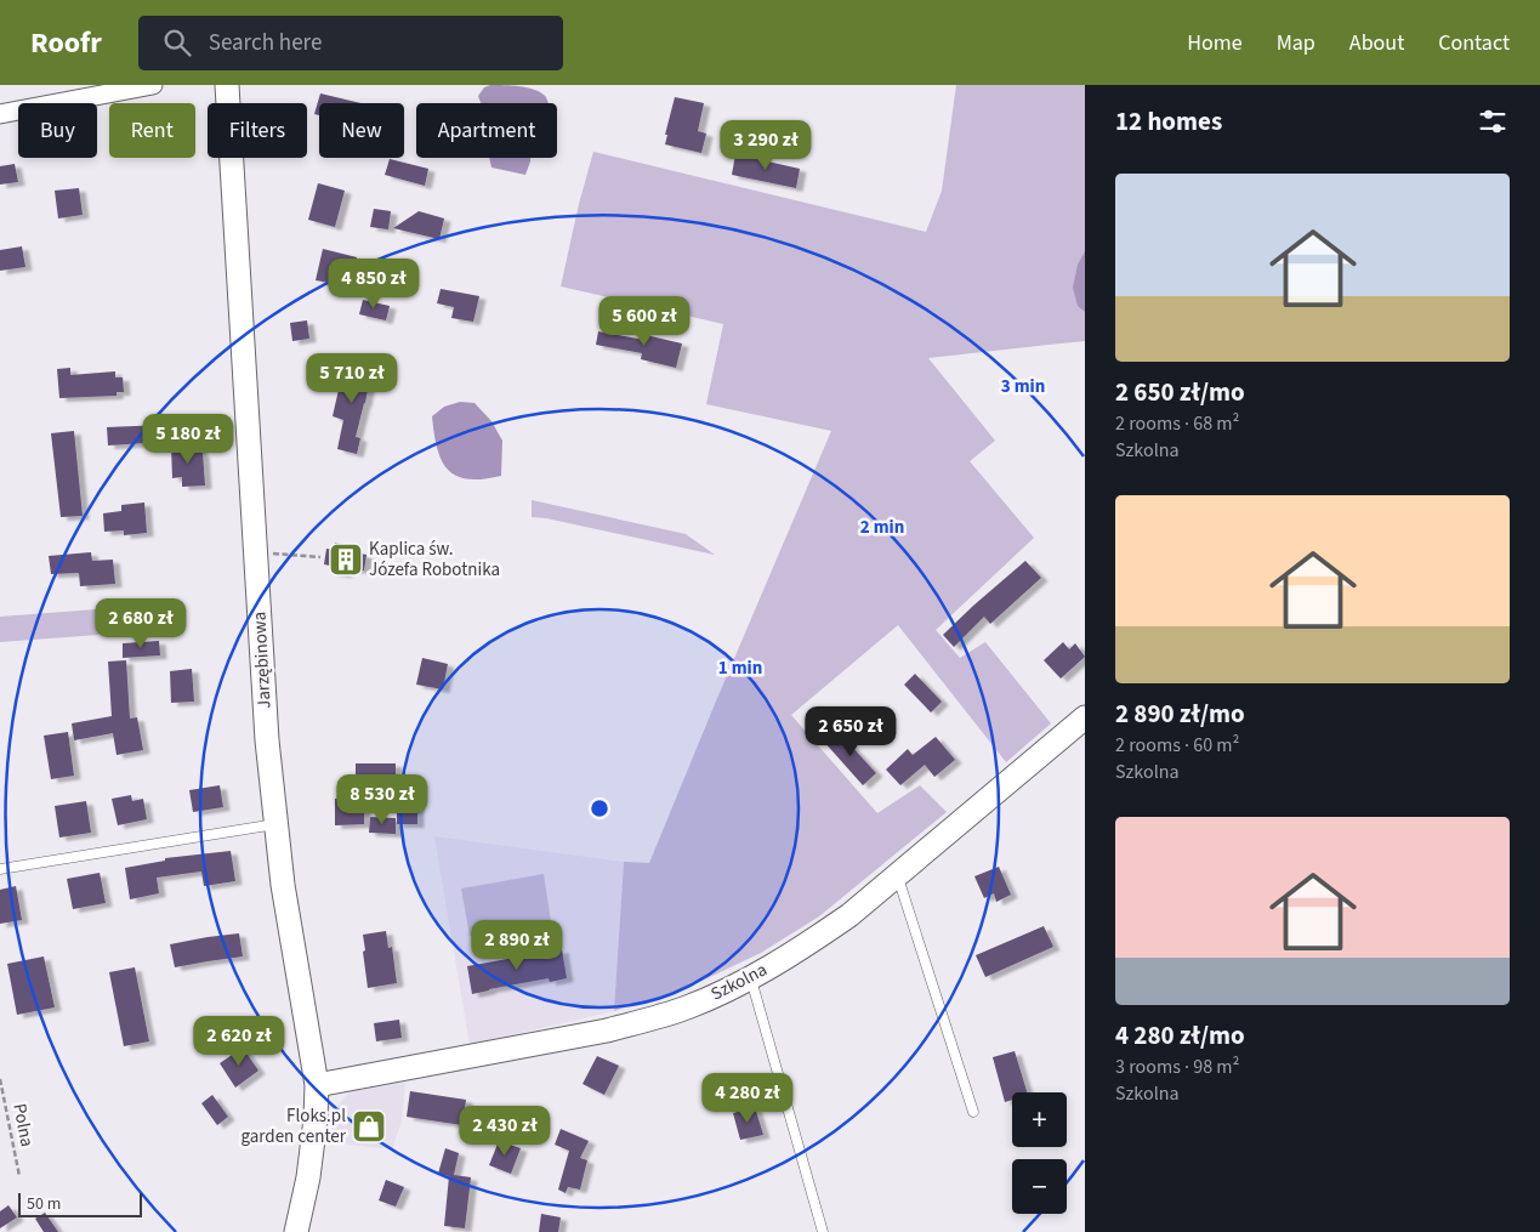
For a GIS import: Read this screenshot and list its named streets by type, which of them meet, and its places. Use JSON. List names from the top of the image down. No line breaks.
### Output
{"streets":{"street":["Jarzębinowa","Szkolna"],"path":["Polna"]},"crossings":[["Jarzębinowa","Szkolna"]],"places":{"building":["Kaplica św. Józefa Robotnika"],"shop":["Floks.pl garden center"]},"scale_bar":"50 m","page":{"header":"Roofr","search":"Search here","nav":["Home","Map","About","Contact"],"heading":"12 homes","chip":["Buy","Rent","Filters","New","Apartment"],"price":["3 290 zł","4 850 zł","5 600 zł","5 710 zł","5 180 zł","2 680 zł","2 650 zł","8 530 zł","2 890 zł","2 620 zł","4 280 zł","2 430 zł"],"list":[{"name":"2 650 zł/mo","note":"2 rooms · 68 m² · Szkolna"},{"name":"2 890 zł/mo","note":"2 rooms · 60 m² · Szkolna"},{"name":"4 280 zł/mo","note":"3 rooms · 98 m² · Szkolna"}],"map_buttons":["+","−"],"scale":"50 m"},"rings":["3 min","2 min","1 min"]}
